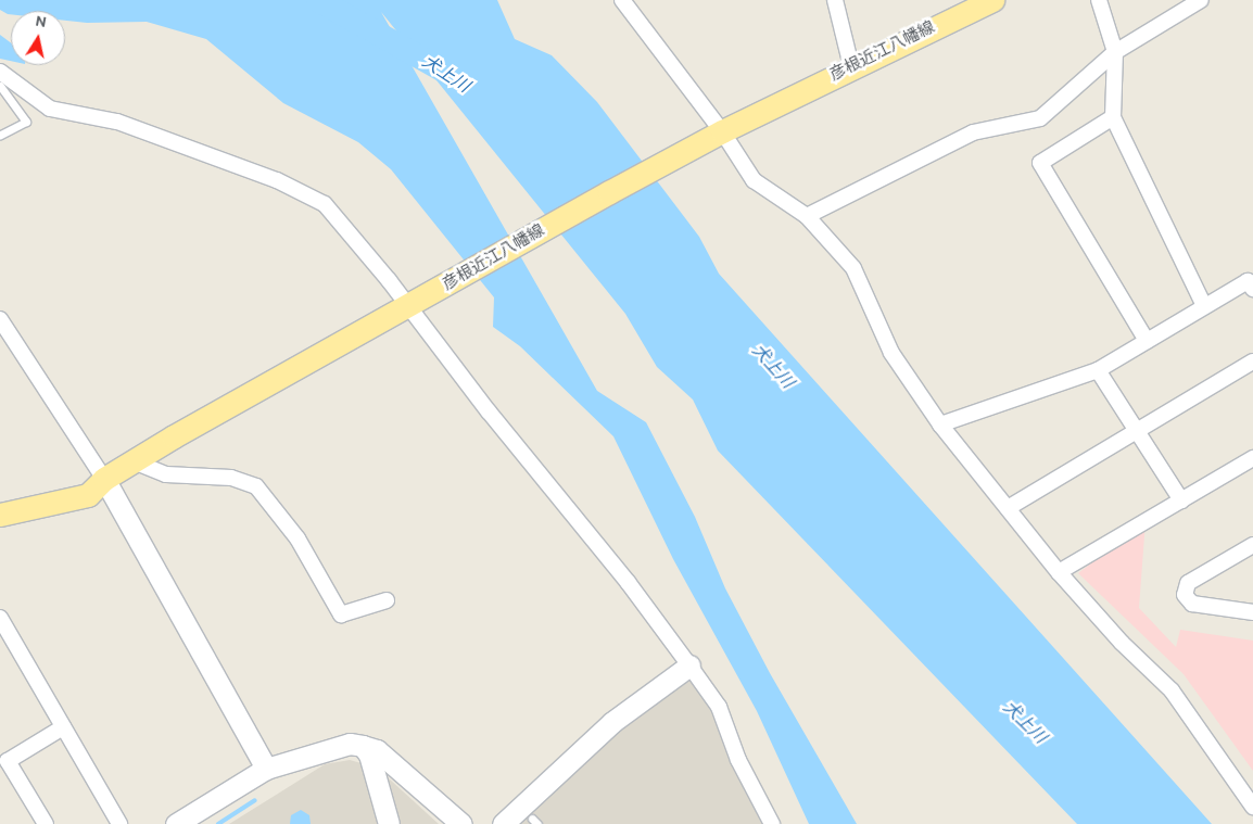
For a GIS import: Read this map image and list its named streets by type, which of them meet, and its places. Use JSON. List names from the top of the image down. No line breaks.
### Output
{"streets":{"main road":["彦根近江八幡線"]},"water":["犬上川"],"north":"top"}
